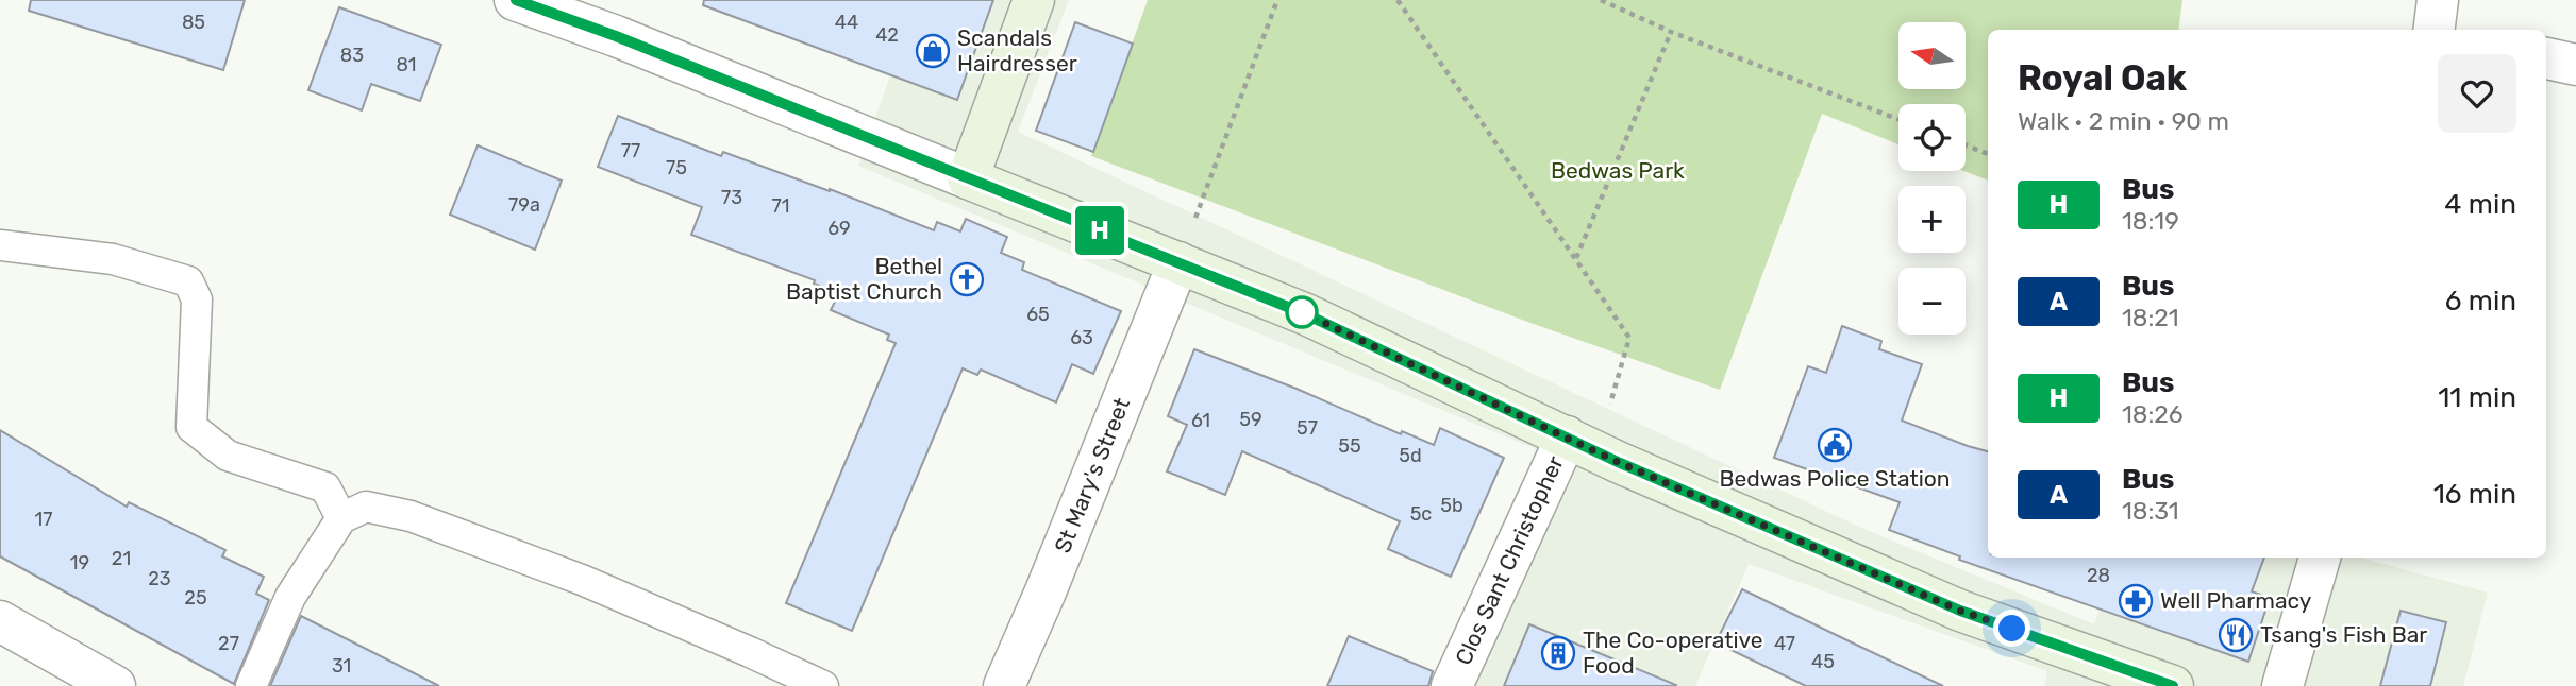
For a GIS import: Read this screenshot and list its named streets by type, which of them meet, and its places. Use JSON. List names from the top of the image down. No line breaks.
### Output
{"streets":{"street":["St Mary's Street","Clos Sant Christopher"]},"parks":["Bedwas Park"],"places":{"shop":["Scandals Hairdresser"],"church":["Bethel Baptist Church"],"public building":["Bedwas Police Station"],"pharmacy":["Well Pharmacy"],"restaurant":["Tsang's Fish Bar"],"building":["The Co-operative Food"]},"lines":["bus line H"],"house_numbers":["85","44","42","83","81","77","75","73","79a","71","69","65","63","59","61","57","55","5d","5b","5c","17","21","19","28","23","25","27","47","45","31"],"north":"left","page":{"on_map":"H","map_buttons":["+","−"],"heading":["Royal Oak","Walk · 2 min · 90 m"],"list":[{"mark":"H","name":"Bus","note":"18:19","value":"4 min"},{"mark":"A","name":"Bus","note":"18:21","value":"6 min"},{"mark":"H","name":"Bus","note":"18:26","value":"11 min"},{"mark":"A","name":"Bus","note":"18:31","value":"16 min"}]}}
